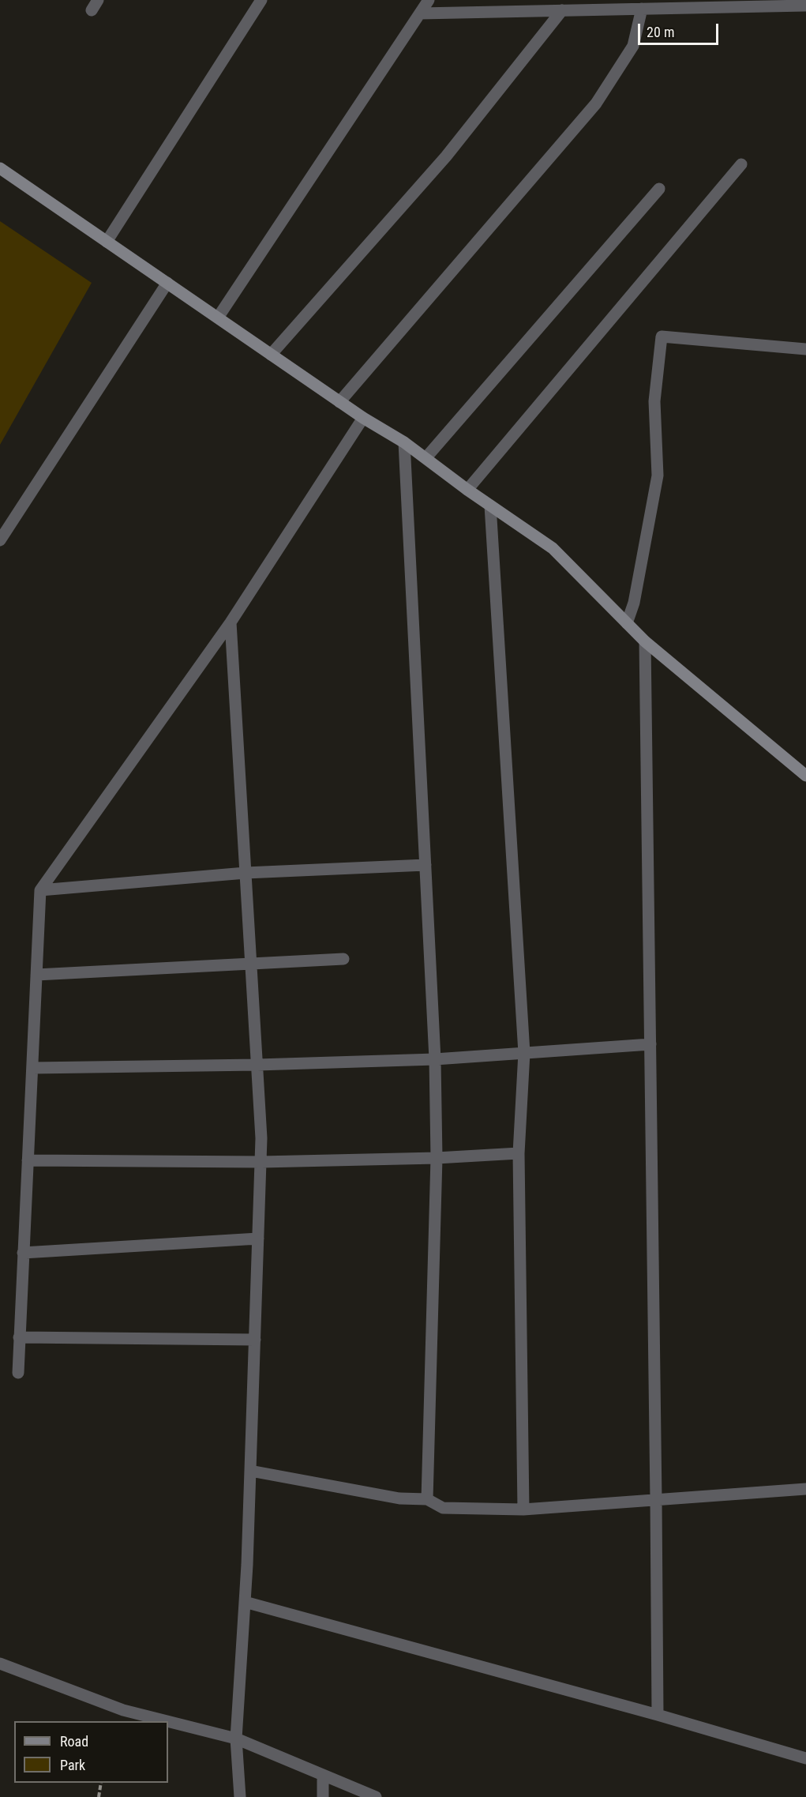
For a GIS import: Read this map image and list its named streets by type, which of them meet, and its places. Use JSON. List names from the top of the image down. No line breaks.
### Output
{"legend":["Road","Park"],"scale_bar":"20 m"}
